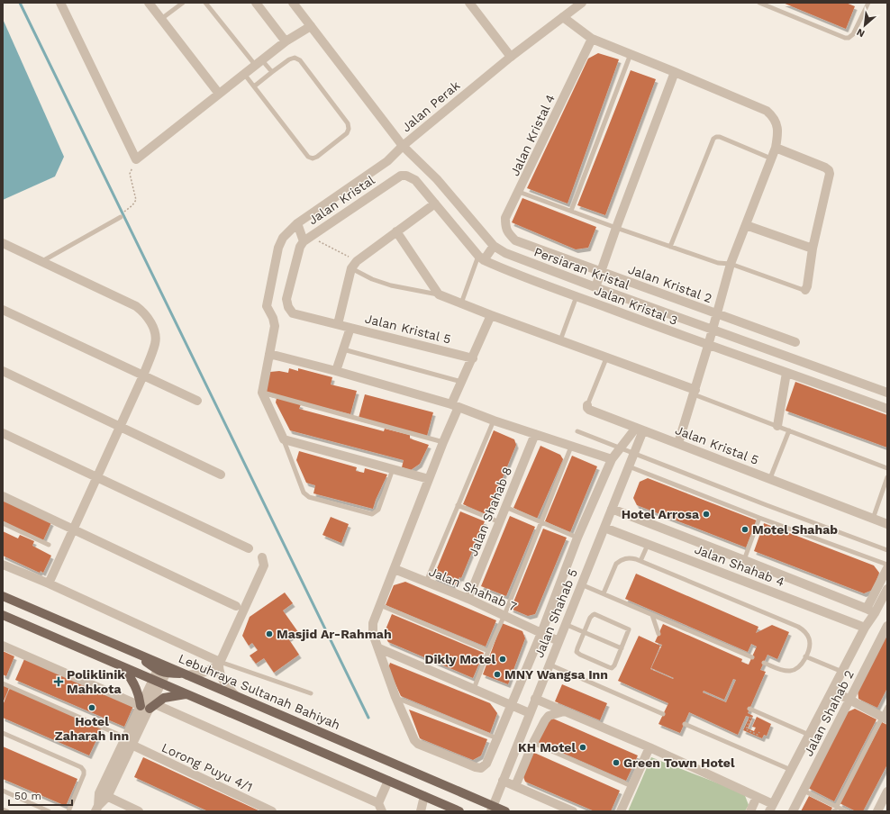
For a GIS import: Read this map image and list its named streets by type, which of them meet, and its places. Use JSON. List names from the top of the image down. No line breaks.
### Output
{"streets":{"main road":["Lebuhraya Sultanah Bahiyah"],"street":["Jalan Perak","Jalan Kristal 4","Jalan Kristal","Persiaran Kristal","Jalan Kristal 2","Jalan Kristal 3","Jalan Kristal 5","Jalan Shahab 8","Jalan Shahab 4","Jalan Shahab 7","Jalan Shahab 5","Jalan Shahab 2","Lorong Puyu 4/1"]},"crossings":[["Jalan Perak","Jalan Kristal"],["Jalan Perak","Persiaran Kristal"],["Jalan Kristal 4","Jalan Kristal 2"],["Jalan Kristal","Persiaran Kristal"],["Jalan Kristal","Jalan Kristal 3"],["Jalan Kristal","Jalan Kristal 5"],["Jalan Kristal 5","Jalan Shahab 5"],["Jalan Shahab 8","Jalan Shahab 7"],["Jalan Shahab 4","Jalan Shahab 5"],["Jalan Shahab 7","Jalan Shahab 5"],["Jalan Shahab 5","Lebuhraya Sultanah Bahiyah"]],"places":{"other":["Hotel Arrosa","Motel Shahab","Masjid Ar-Rahmah","Dikly Motel","MNY Wangsa Inn","Hotel Zaharah Inn","KH Motel","Green Town Hotel"],"health":["Poliklinik Mahkota"]},"scale_bar":"50 m","north":"bottom left"}
